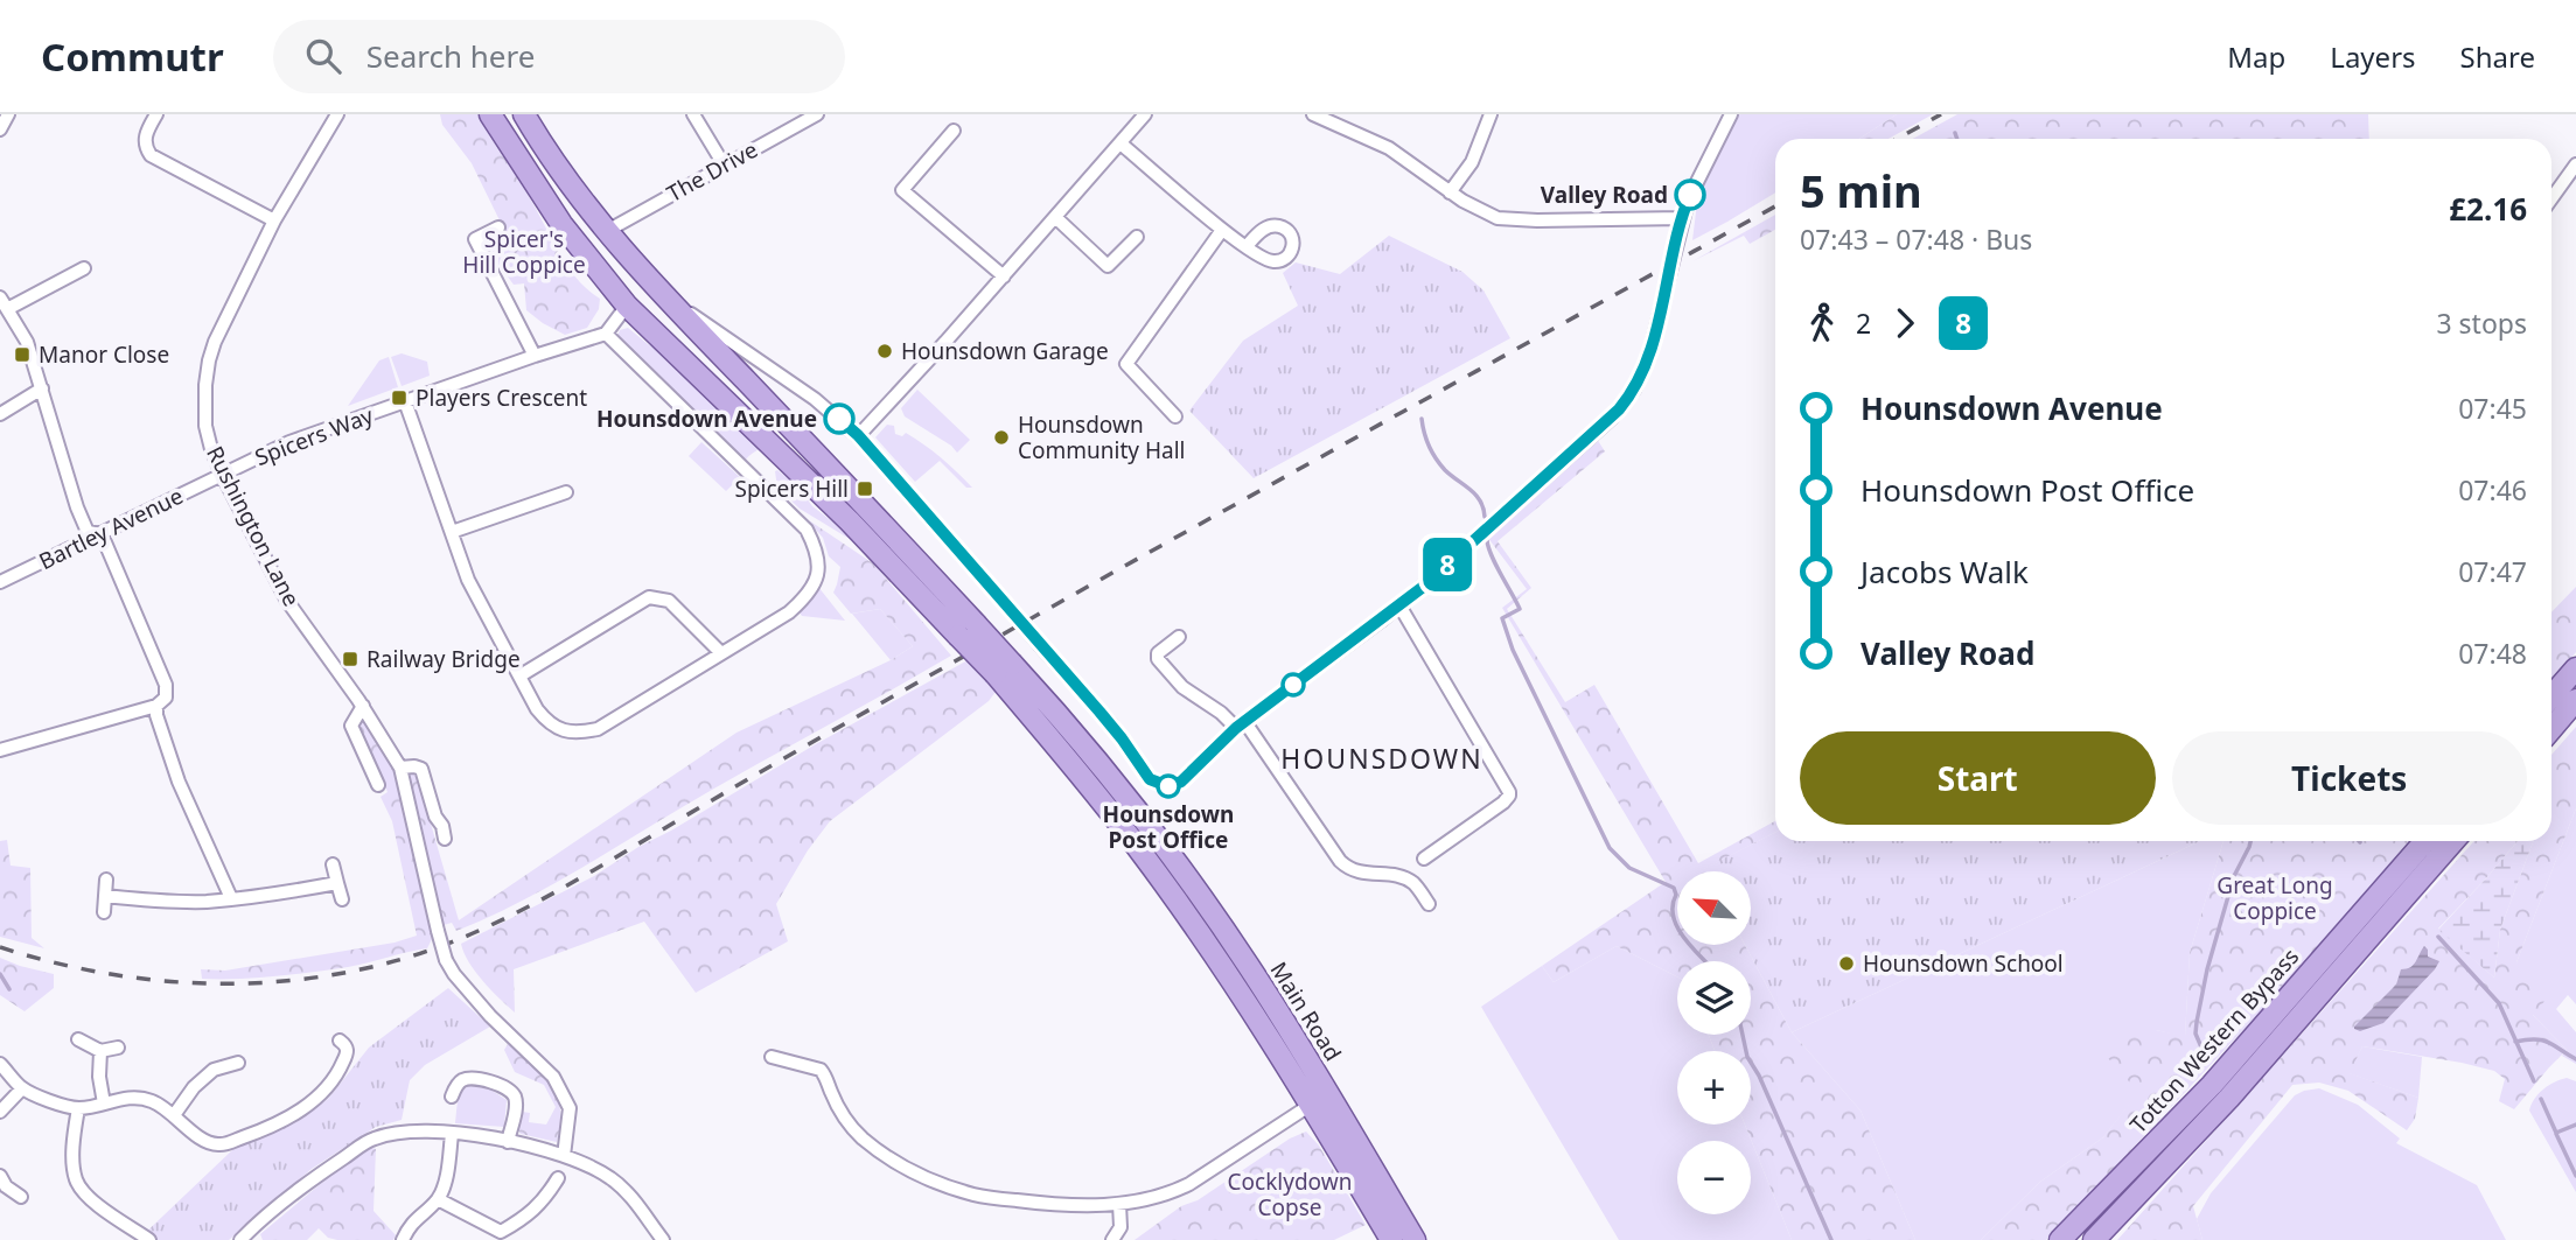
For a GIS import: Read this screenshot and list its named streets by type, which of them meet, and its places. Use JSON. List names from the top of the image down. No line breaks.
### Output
{"streets":{"main road":["Main Road","Totton Western Bypass"],"street":["The Drive","Spicers Way","Rushington Lane","Bartley Avenue"]},"crossings":[["Spicers Way","Rushington Lane"],["Spicers Way","Bartley Avenue"],["Rushington Lane","Bartley Avenue"]],"districts":["HOUNSDOWN"],"parks":["Spicer's Hill Coppice","Great Long Coppice","Cocklydown Copse"],"places":{"other":["Valley Road","Hounsdown Garage","Hounsdown Avenue","Hounsdown Community Hall","Hounsdown Post Office","Hounsdown School"],"transit":["Manor Close","Players Crescent","Spicers Hill","Railway Bridge"]},"lines":["bus line 8"],"north":"top left","page":{"header":"Commutr","search":"Search here","nav":["Map","Layers","Share"],"on_map":"8","heading":["5 min","07:43 – 07:48 · Bus","£2.16"],"legs":["2","8","3 stops"],"list":[{"name":"Hounsdown Avenue","value":"07:45"},{"name":"Hounsdown Post Office","value":"07:46"},{"name":"Jacobs Walk","value":"07:47"},{"name":"Valley Road","value":"07:48"}],"buttons":["Start","Tickets"],"map_buttons":["+","−"]}}
